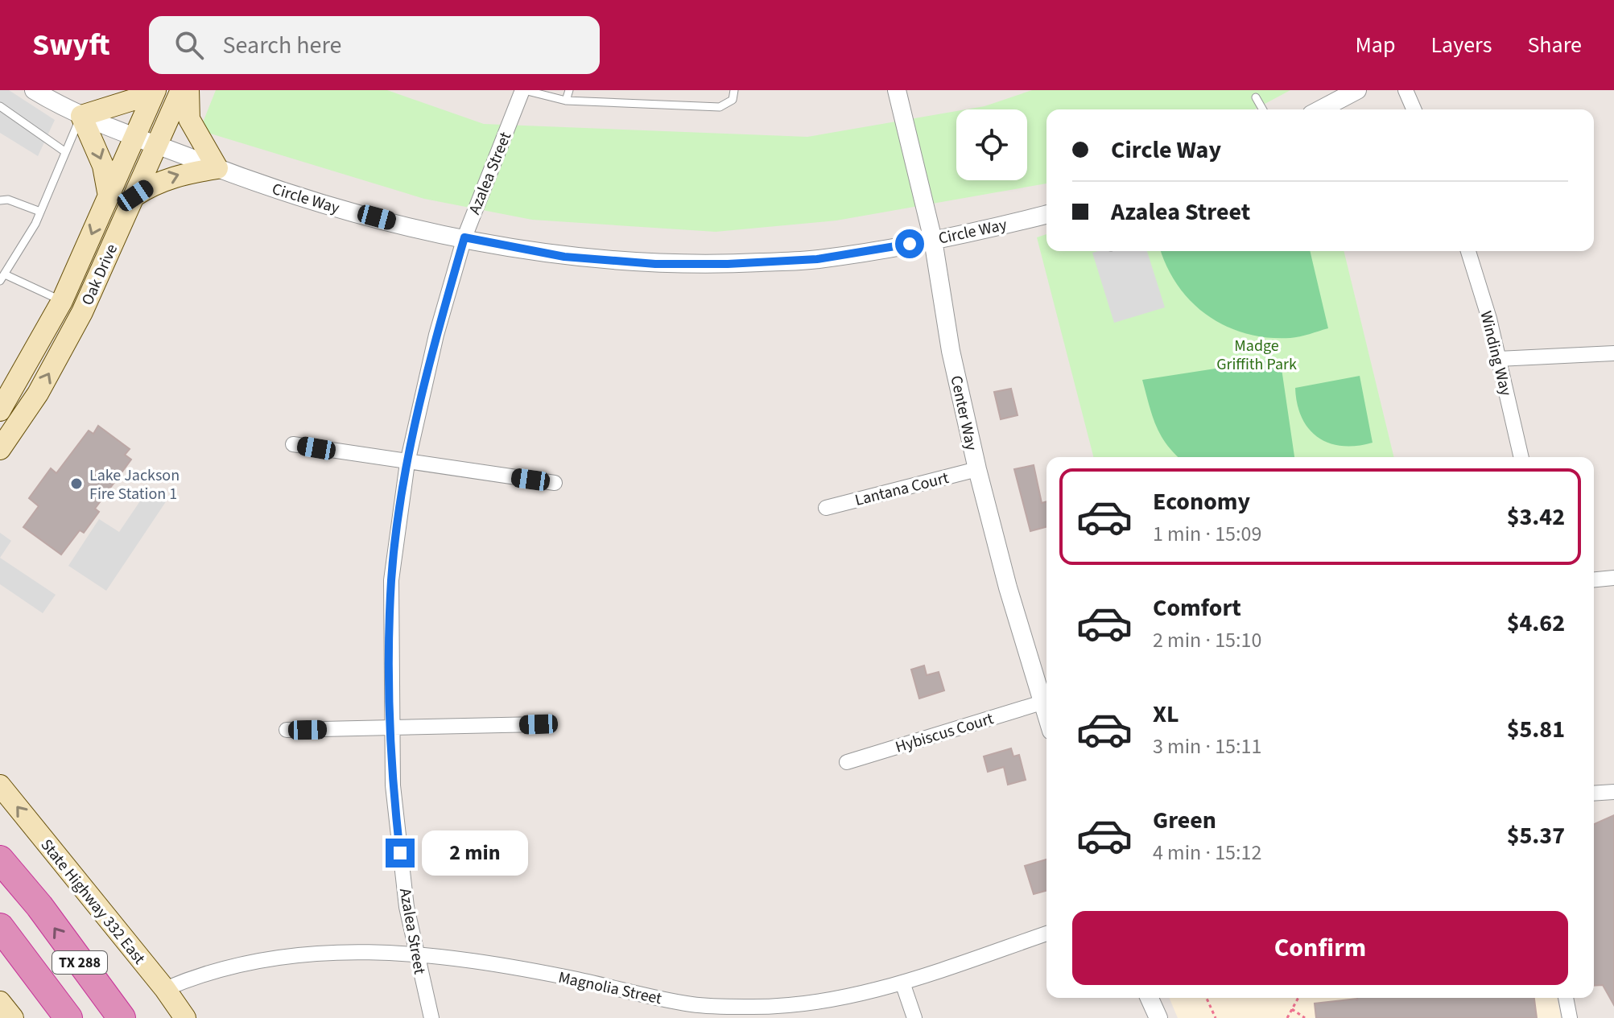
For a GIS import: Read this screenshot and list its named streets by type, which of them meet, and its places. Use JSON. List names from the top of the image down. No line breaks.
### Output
{"streets":{"highway":["TX 288"],"main road":["Oak Drive","State Highway 332 East"],"street":["Azalea Street","Circle Way","Winding Way","Center Way","Lantana Court","Hybiscus Court","Magnolia Street"]},"crossings":[["Azalea Street","Circle Way"],["Azalea Street","Magnolia Street"],["Circle Way","Oak Drive"],["Circle Way","Center Way"],["Center Way","Lantana Court"],["Center Way","Hybiscus Court"],["State Highway 332 East","Magnolia Street"]],"one_way":["State Highway 332 East"],"parks":["Madge Griffith Park"],"places":["Lake Jackson Fire Station 1"],"page":{"header":"Swyft","search":"Search here","nav":["Map","Layers","Share"],"banner":["Circle Way","Azalea Street"],"list":[{"name":"Economy","note":"1 min · 15:09","value":"$3.42"},{"name":"Comfort","note":"2 min · 15:10","value":"$4.62"},{"name":"XL","note":"3 min · 15:11","value":"$5.81"},{"name":"Green","note":"4 min · 15:12","value":"$5.37"}],"bubble":"2 min","buttons":"Confirm"}}
